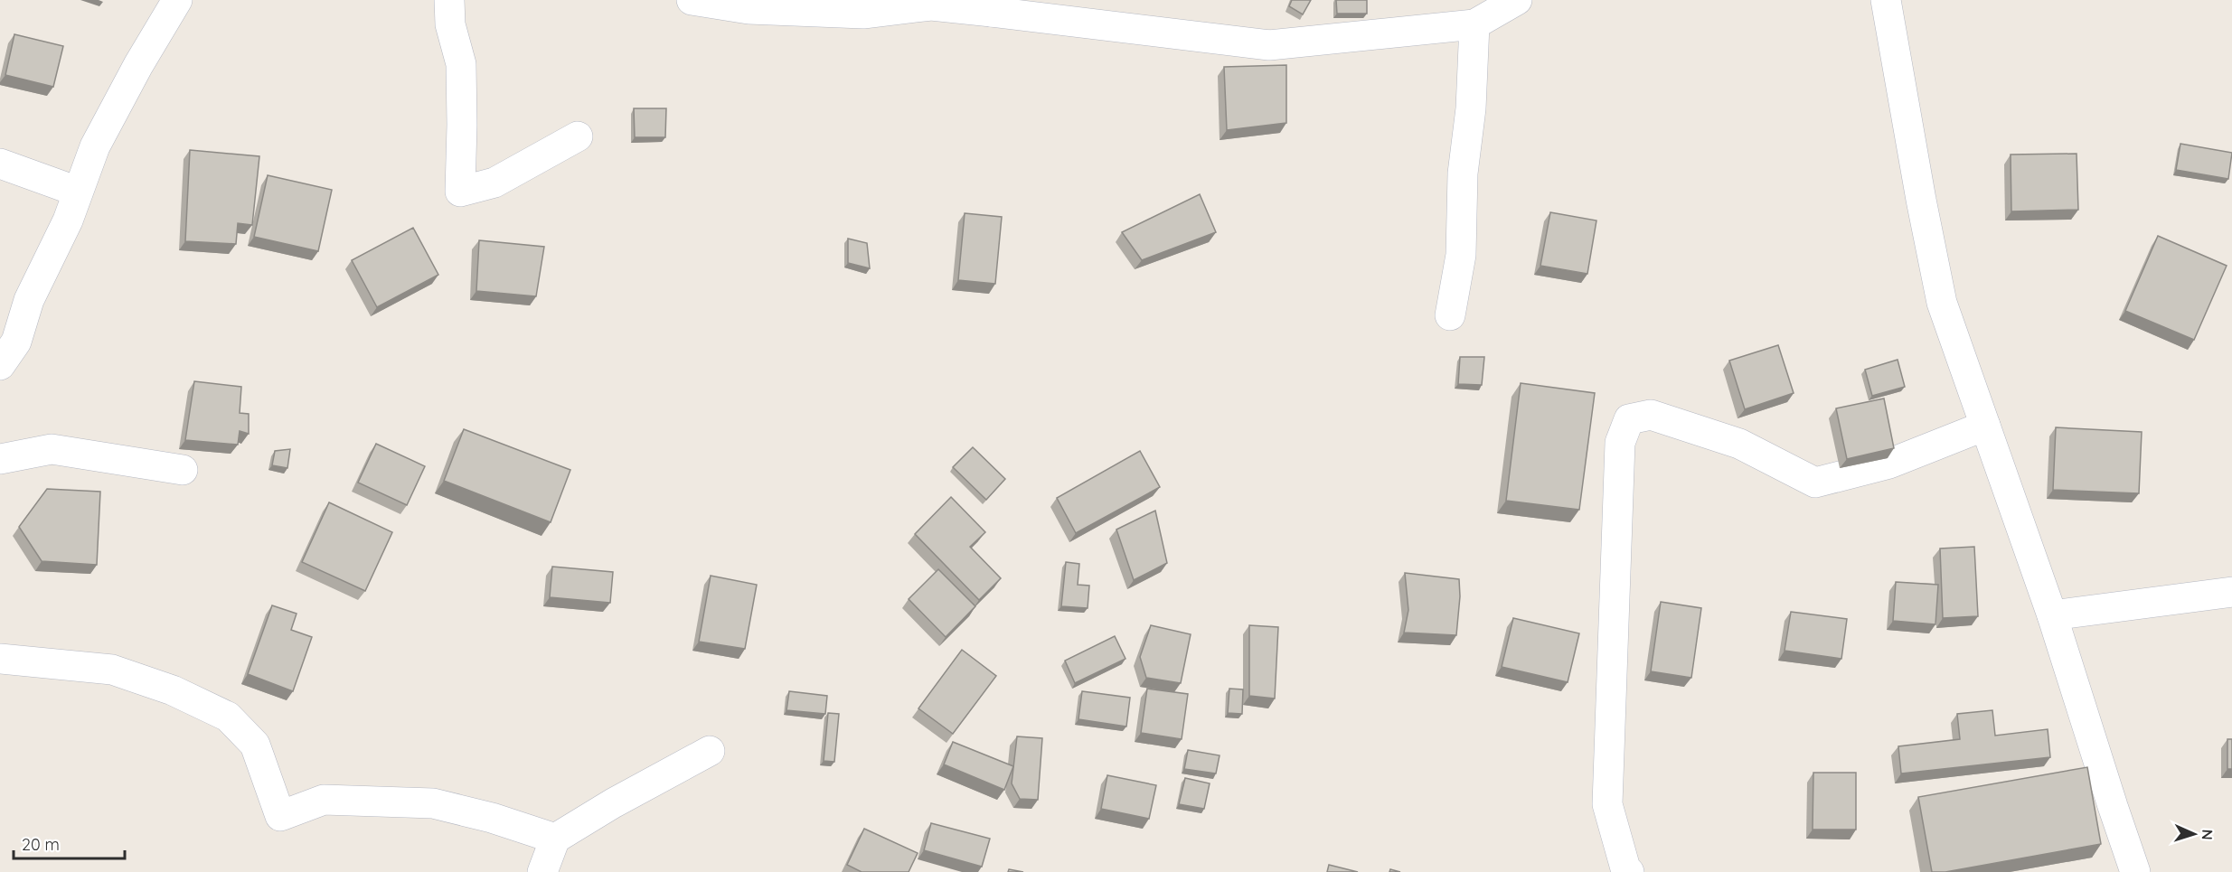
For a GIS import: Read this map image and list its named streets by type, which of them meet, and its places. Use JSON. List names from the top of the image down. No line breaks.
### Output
{"scale_bar":"20 m","north":"right"}
